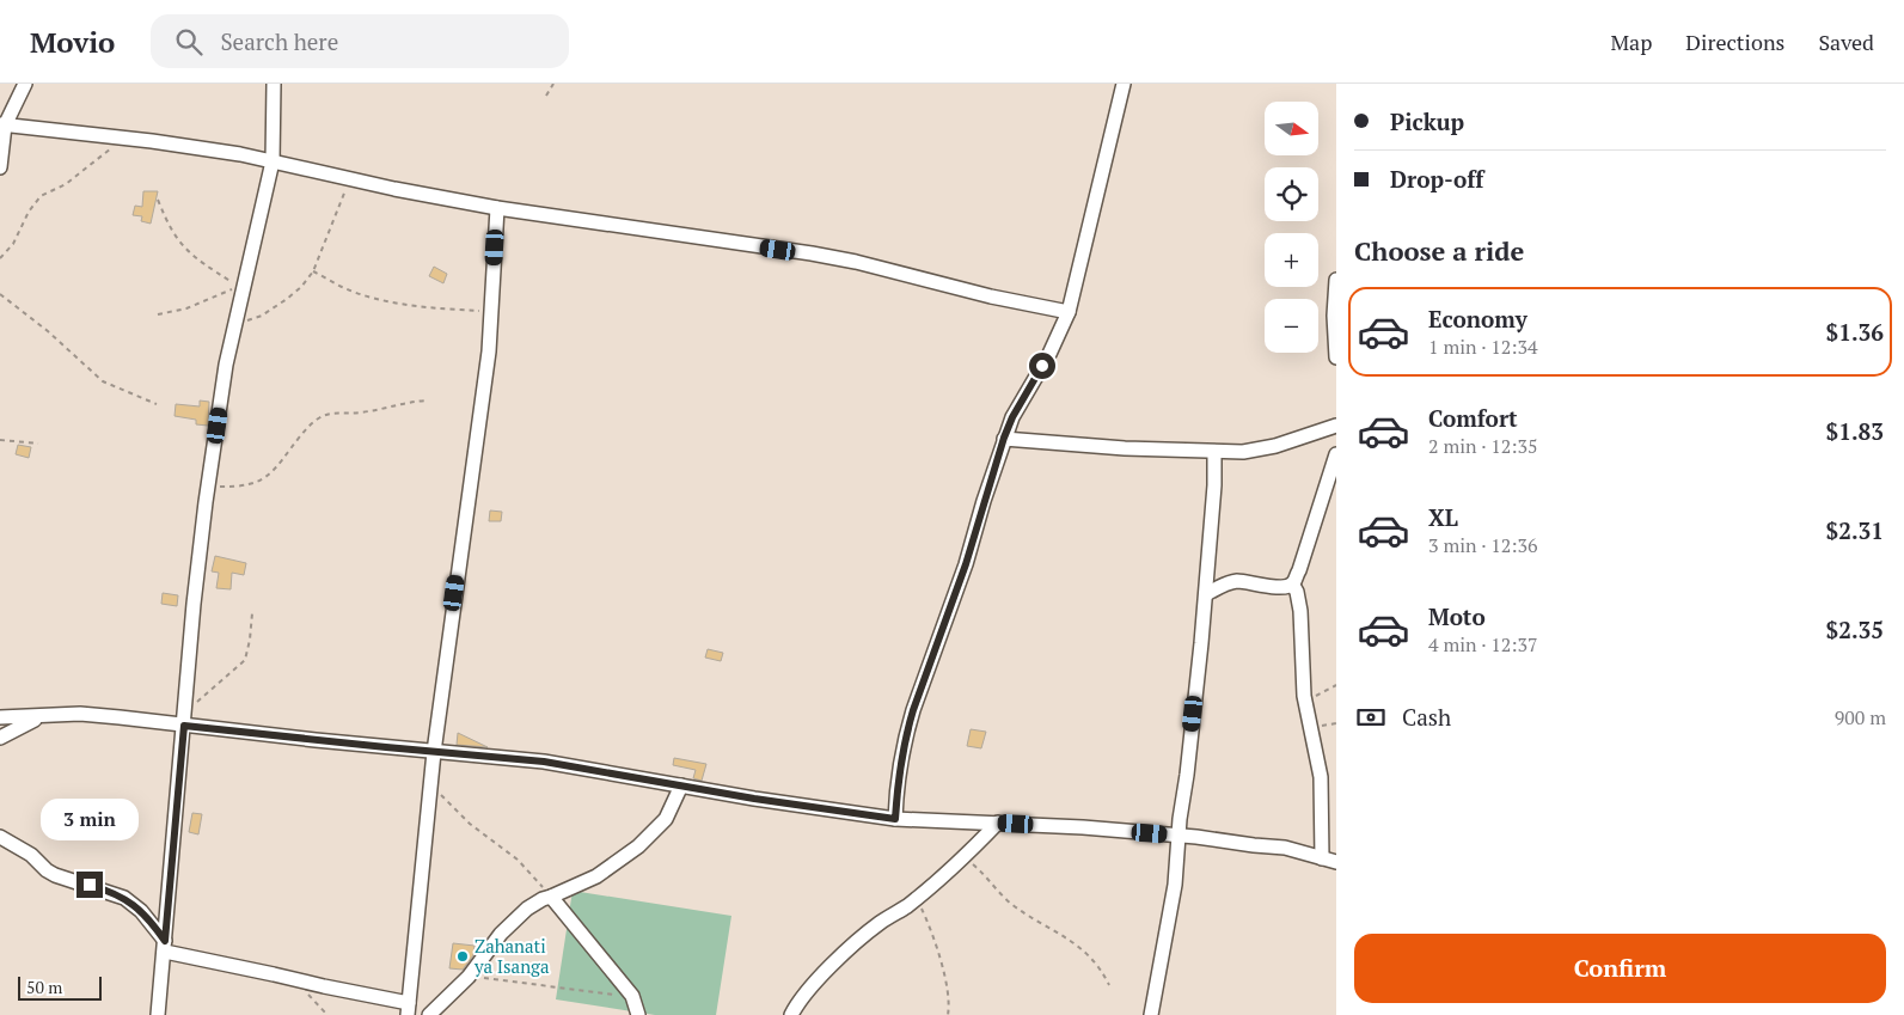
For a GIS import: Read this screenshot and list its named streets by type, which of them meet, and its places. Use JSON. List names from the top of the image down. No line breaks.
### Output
{"places":["Zahanati ya Isanga"],"scale_bar":"50 m","north":"right","page":{"header":"Movio","search":"Search here","nav":["Map","Directions","Saved"],"banner":["Pickup","Drop-off"],"map_buttons":["+","−"],"heading":"Choose a ride","list":[{"name":"Economy","note":"1 min · 12:34","value":"$1.36"},{"name":"Comfort","note":"2 min · 12:35","value":"$1.83"},{"name":"XL","note":"3 min · 12:36","value":"$2.31"},{"name":"Moto","note":"4 min · 12:37","value":"$2.35"}],"pay":["Cash","900 m"],"bubble":"3 min","buttons":"Confirm","scale":"50 m"}}
